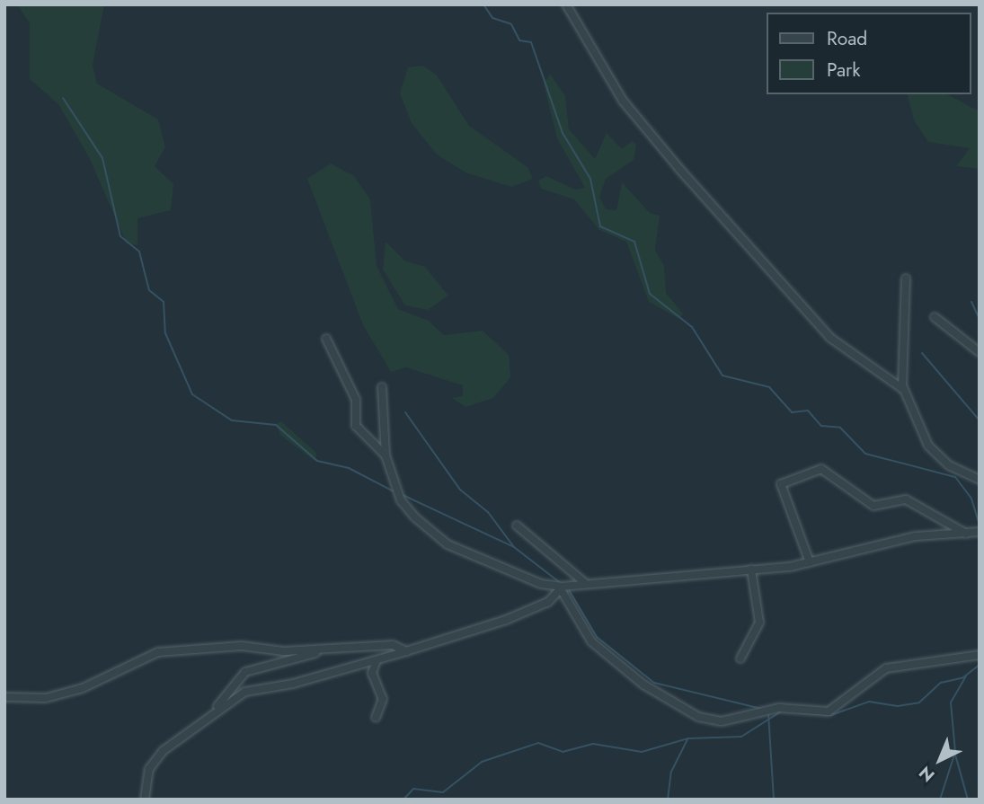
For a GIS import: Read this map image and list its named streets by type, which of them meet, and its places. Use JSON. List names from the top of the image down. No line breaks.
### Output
{"legend":["Road","Park"],"north":"bottom left"}
